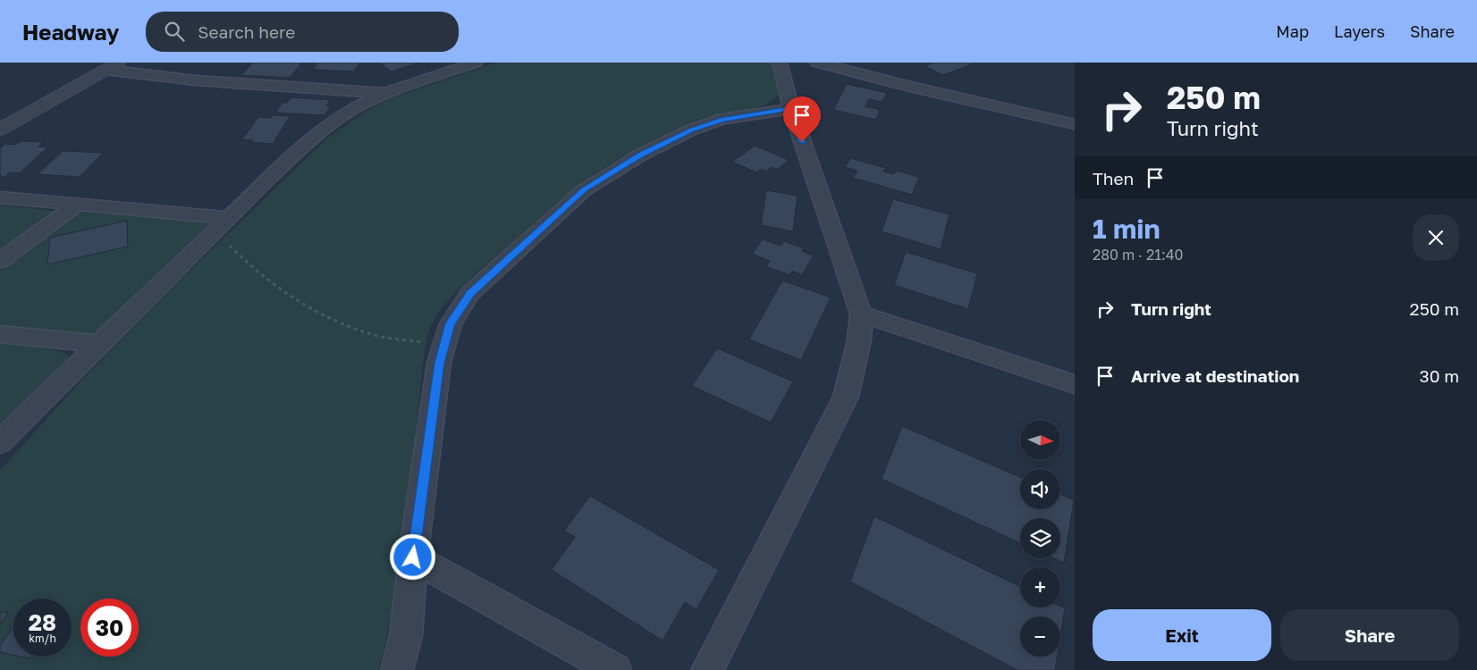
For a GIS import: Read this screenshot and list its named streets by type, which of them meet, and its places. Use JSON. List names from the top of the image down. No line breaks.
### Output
{"north":"right","page":{"header":"Headway","search":"Search here","nav":["Map","Layers","Share"],"turn":["250 m","Turn right"],"then":"Then","heading":["1 min","280 m · 21:40"],"list":[{"name":"Turn right","value":"250 m"},{"name":"Arrive at destination","value":"30 m"}],"map_buttons":["+","−"],"speed":"28 km/h","limit":"30","buttons":["Exit","Share"]}}
